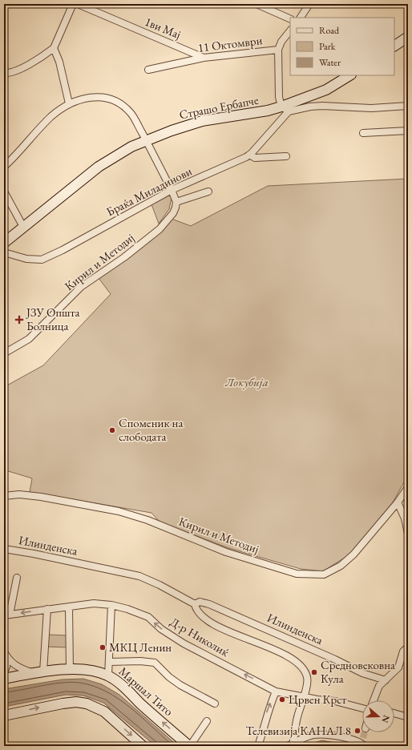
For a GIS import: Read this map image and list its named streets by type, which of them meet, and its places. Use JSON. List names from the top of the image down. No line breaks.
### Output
{"streets":{"main road":["Страшо Ербапче","Маршал Тито"],"street":["1ви Мај","11 Октомври","Браќа Миладинови","Кирил и Методиј","Илинденска","Д-р Николиќ"]},"crossings":[["1ви Мај","11 Октомври"],["11 Октомври","Страшо Ербапче"],["11 Октомври","Браќа Миладинови"],["Страшо Ербапче","Браќа Миладинови"],["Илинденска","Д-р Николиќ"]],"one_way":["Маршал Тито"],"parks":["Локубија"],"places":{"health":["ЈЗУ Општа Болница"],"other":["Споменик на слободата","МКЦ Ленин","Средновековна Кула","Црвен Крст","Телевизија КАНАЛ 8"]},"legend":["Road","Park","Water"],"north":"right"}
